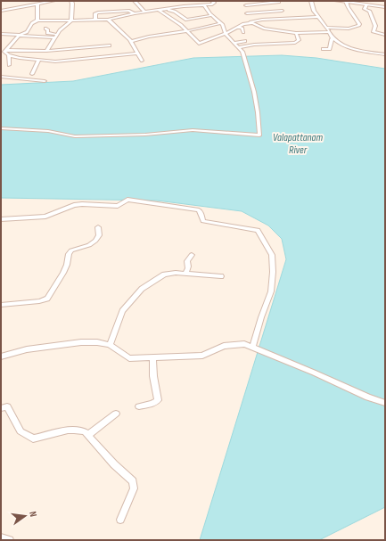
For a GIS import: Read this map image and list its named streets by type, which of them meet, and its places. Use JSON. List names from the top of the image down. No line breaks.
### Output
{"water":["Valapattanam River"],"north":"right"}
